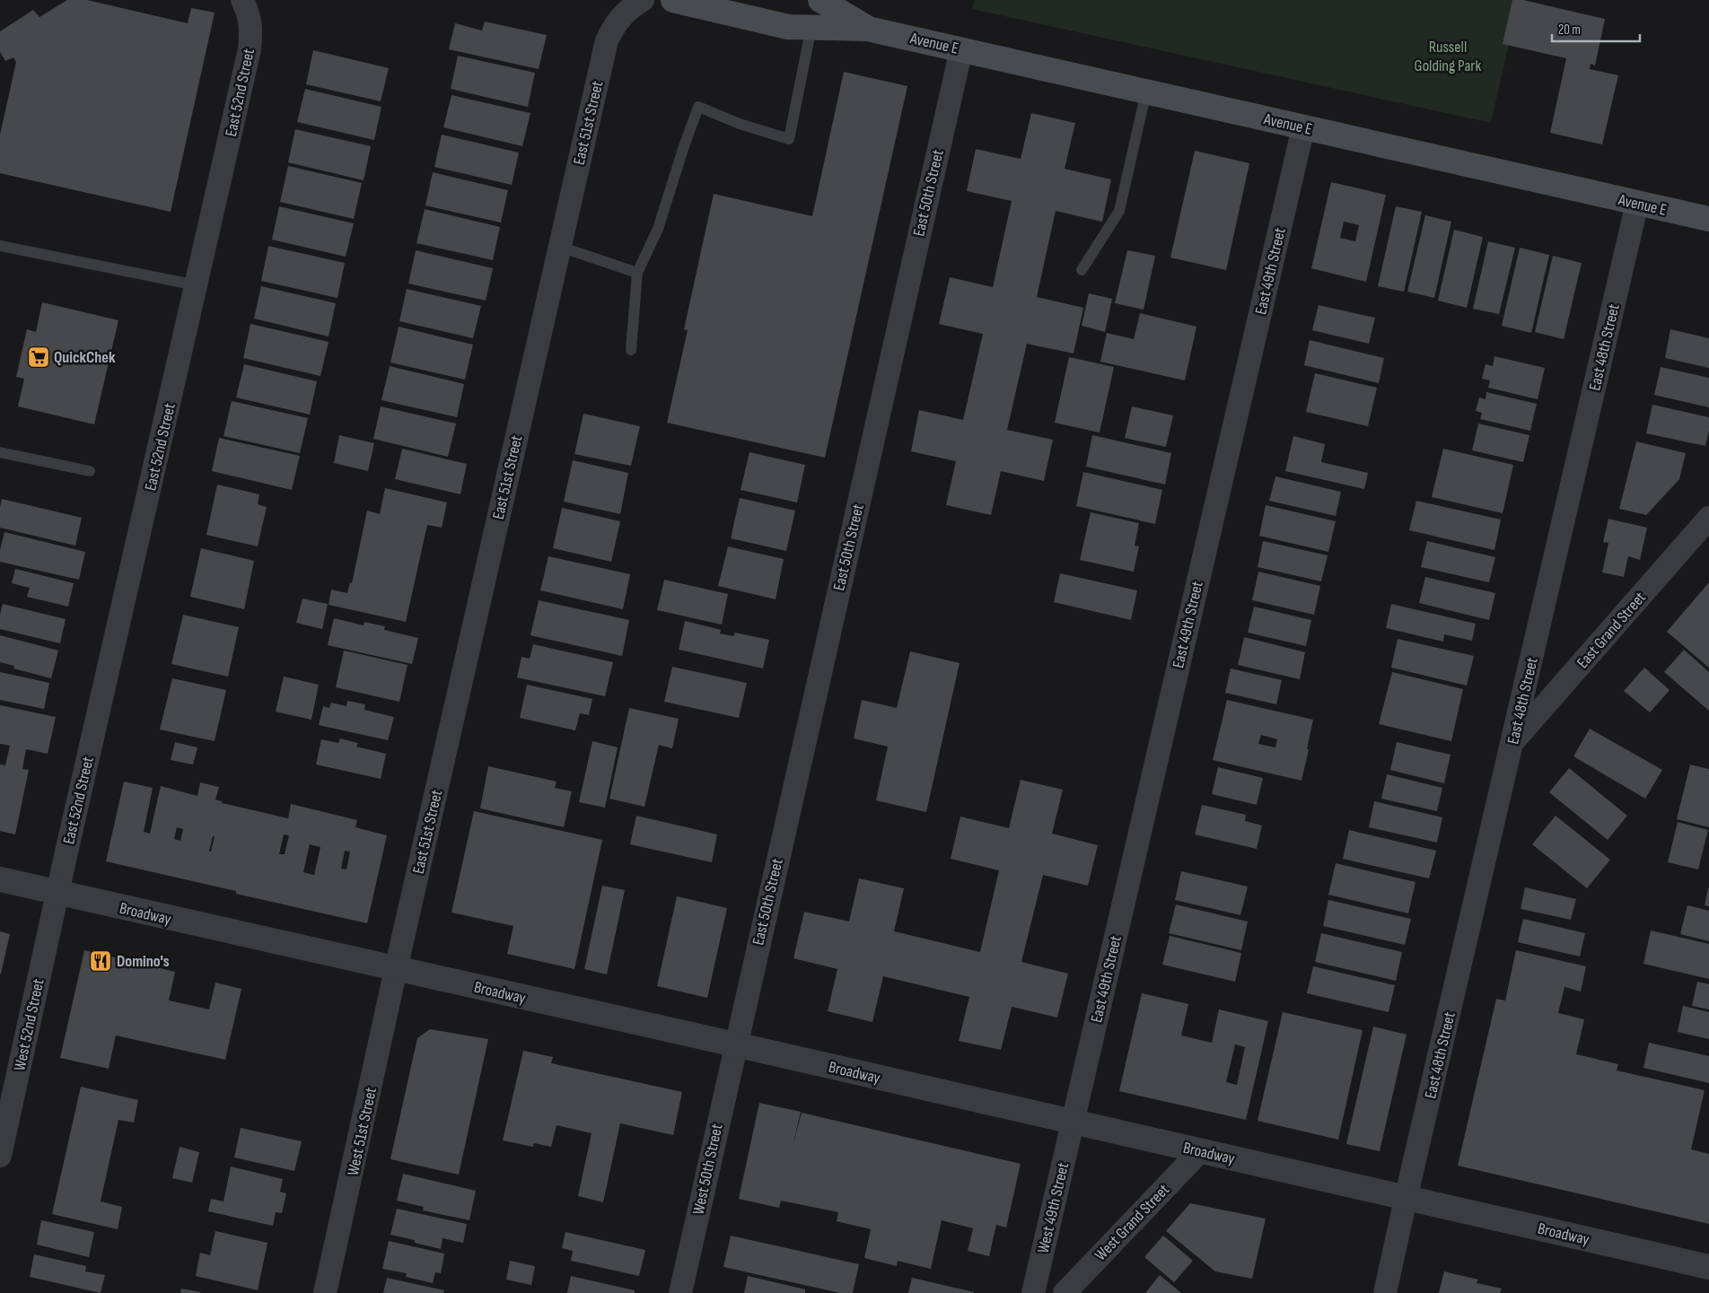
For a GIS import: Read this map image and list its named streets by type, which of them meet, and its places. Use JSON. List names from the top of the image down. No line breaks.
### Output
{"streets":{"main road":["Avenue E"],"street":["East 52nd Street","East 51st Street","East 50th Street","East 49th Street","East 48th Street","East Grand Street","Broadway","West 52nd Street","West 51st Street","West 50th Street","West 49th Street","West Grand Street"]},"crossings":[["Avenue E","East 50th Street"],["Avenue E","East 49th Street"],["Avenue E","East 48th Street"],["East 52nd Street","Broadway"],["East 52nd Street","West 52nd Street"],["East 51st Street","Broadway"],["East 51st Street","West 51st Street"],["East 50th Street","Broadway"],["East 50th Street","West 50th Street"],["East 49th Street","Broadway"],["East 49th Street","West 49th Street"],["East 48th Street","East Grand Street"],["East 48th Street","Broadway"],["Broadway","West 52nd Street"],["Broadway","West 51st Street"],["Broadway","West 50th Street"],["Broadway","West 49th Street"],["Broadway","West Grand Street"]],"parks":["Russell Golding Park"],"places":{"supermarket":["QuickChek"],"restaurant":["Domino's"]},"scale_bar":"20 m"}
